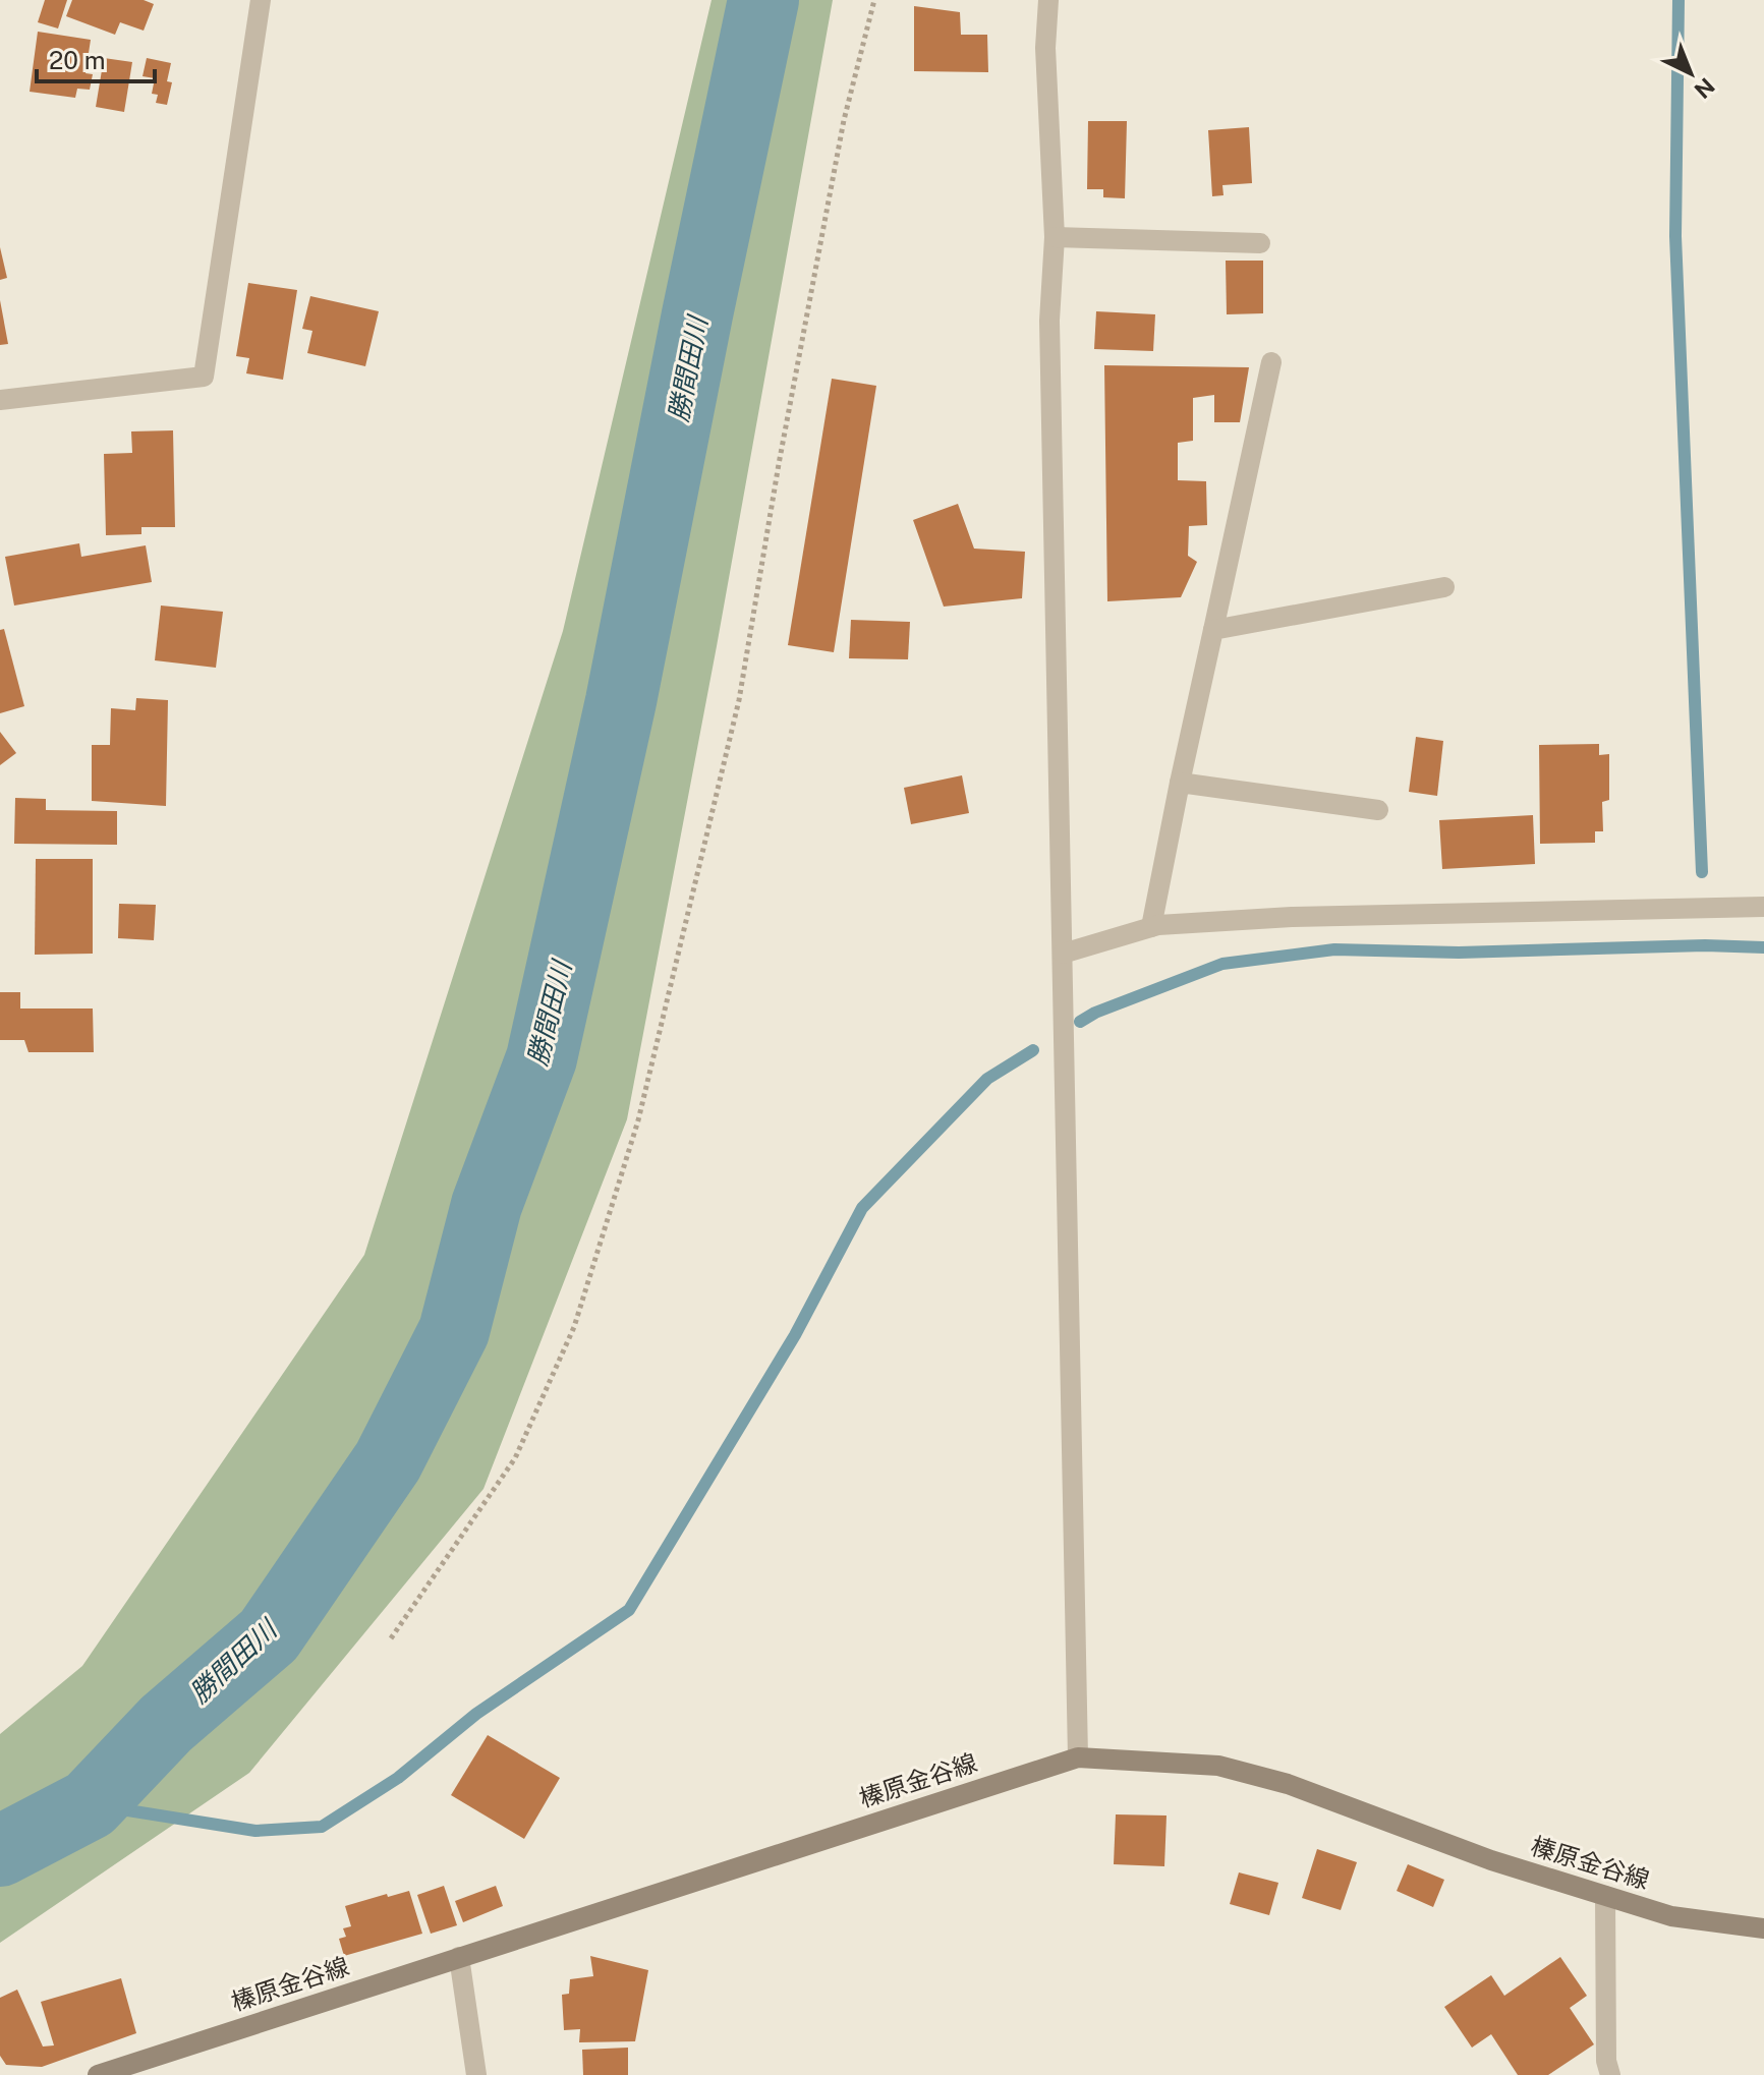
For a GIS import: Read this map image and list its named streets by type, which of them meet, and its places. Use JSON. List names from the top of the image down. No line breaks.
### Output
{"streets":{"main road":["榛原金谷線"]},"water":["勝間田川"],"scale_bar":"20 m","north":"bottom right"}
